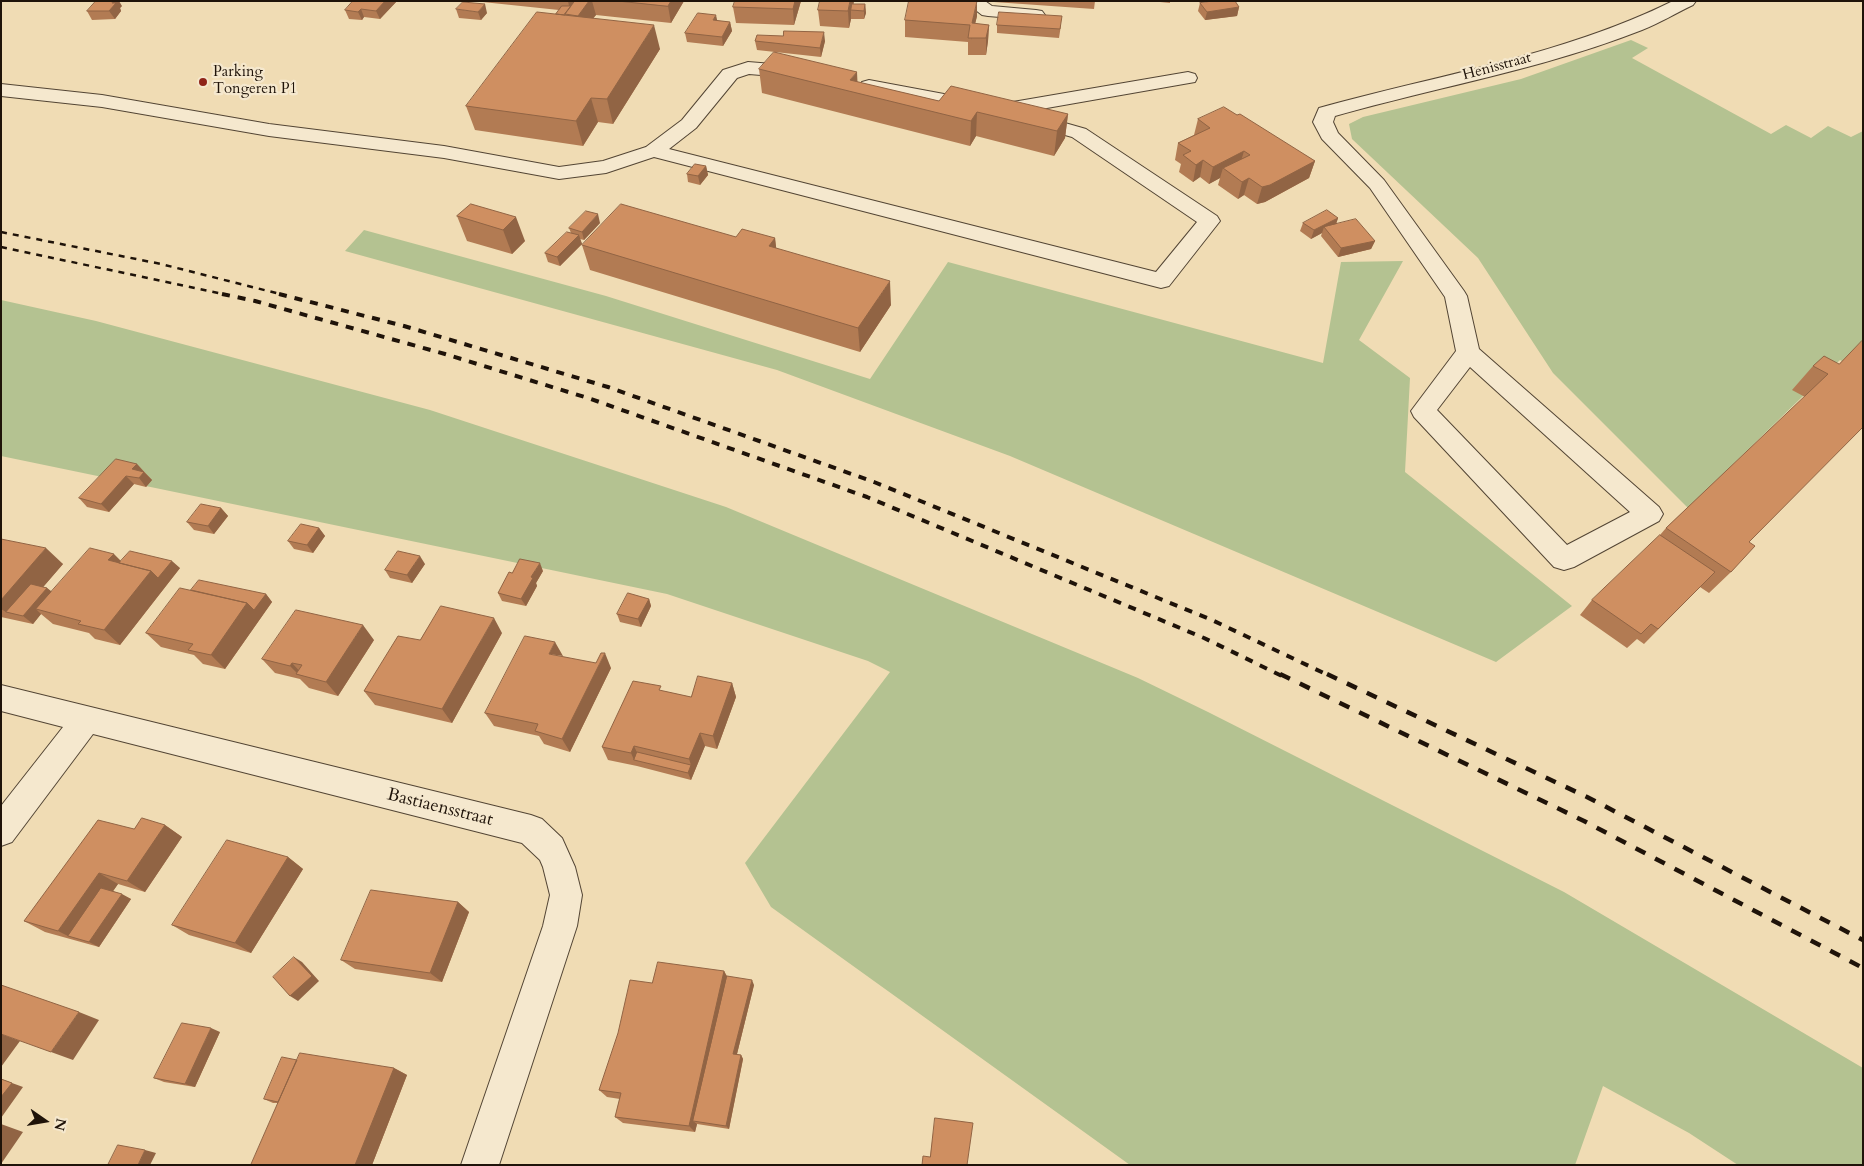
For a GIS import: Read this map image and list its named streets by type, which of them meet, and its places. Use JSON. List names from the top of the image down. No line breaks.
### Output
{"streets":{"street":["Henisstraat","Bastiaensstraat"]},"places":["Parking Tongeren P1"],"north":"right"}
